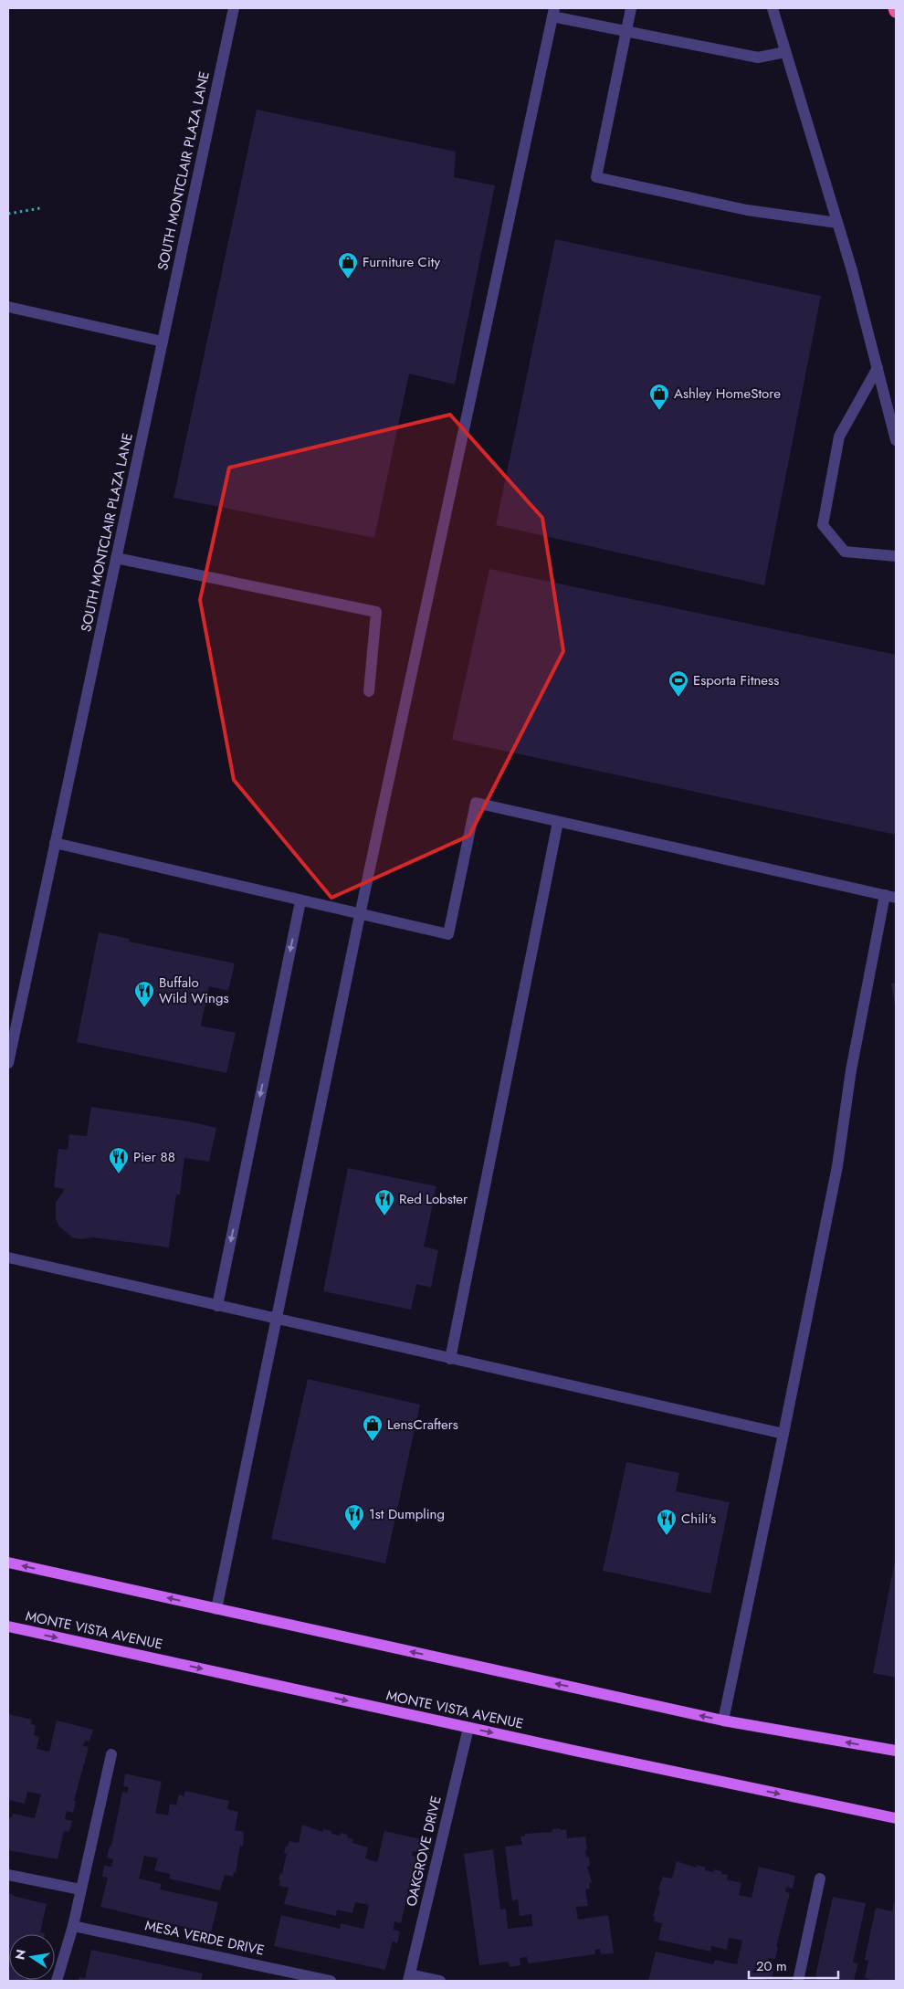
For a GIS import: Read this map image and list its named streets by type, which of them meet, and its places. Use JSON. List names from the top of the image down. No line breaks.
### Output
{"streets":{"main road":["MONTE VISTA AVENUE"],"street":["SOUTH MONTCLAIR PLAZA LANE","OAKGROVE DRIVE","MESA VERDE DRIVE"]},"crossings":[["MONTE VISTA AVENUE","OAKGROVE DRIVE"]],"places":{"shop":["Furniture City","Ashley HomeStore","LensCrafters"],"sports":["Esporta Fitness"],"restaurant":["Buffalo Wild Wings","Pier 88","Red Lobster","1st Dumpling","Chili's"]},"scale_bar":"20 m","north":"left"}
